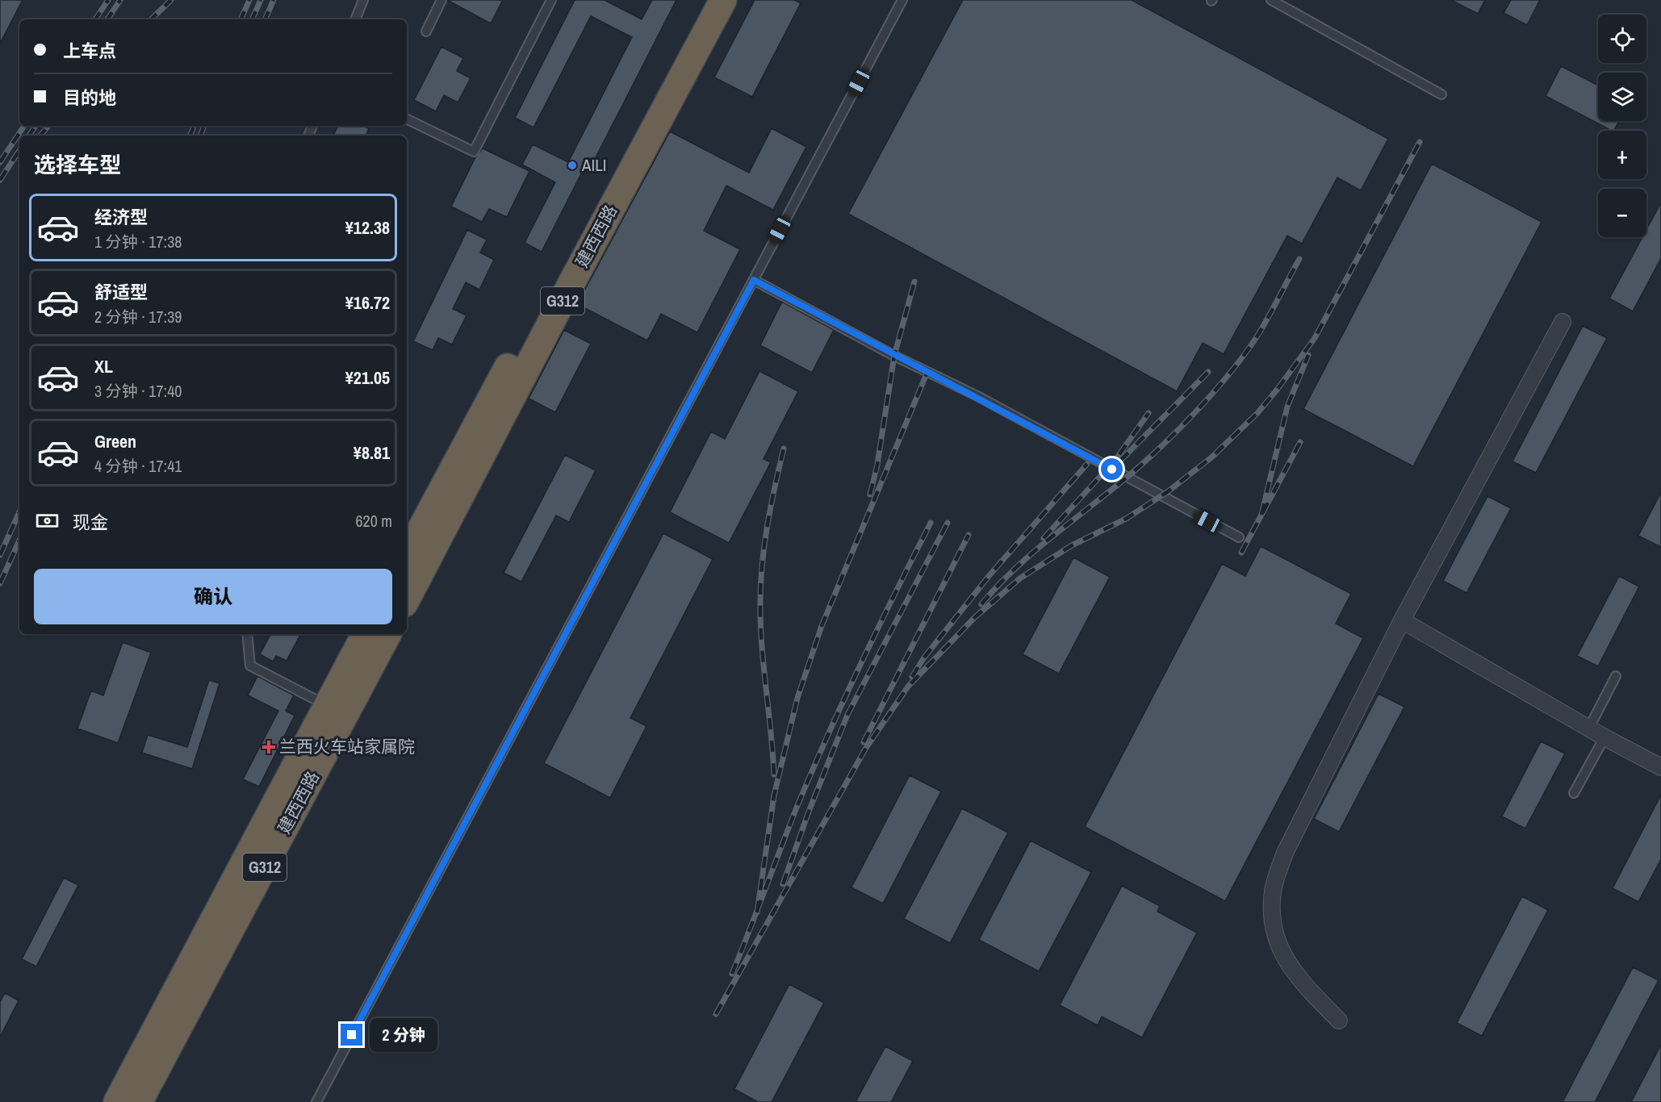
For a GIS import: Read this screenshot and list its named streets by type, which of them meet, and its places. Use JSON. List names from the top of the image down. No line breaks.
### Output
{"streets":{"highway":["建西西路","G312"]},"places":{"other":["AILI"],"health":["兰西火车站家属院"]},"page":{"map_buttons":["+","−"],"banner":["上车点","目的地"],"heading":"选择车型","list":[{"name":"经济型","note":"1 分钟 · 17:38","value":"¥12.38"},{"name":"舒适型","note":"2 分钟 · 17:39","value":"¥16.72"},{"name":"XL","note":"3 分钟 · 17:40","value":"¥21.05"},{"name":"Green","note":"4 分钟 · 17:41","value":"¥8.81"}],"pay":["现金","620 m"],"buttons":"确认","bubble":"2 分钟"}}
